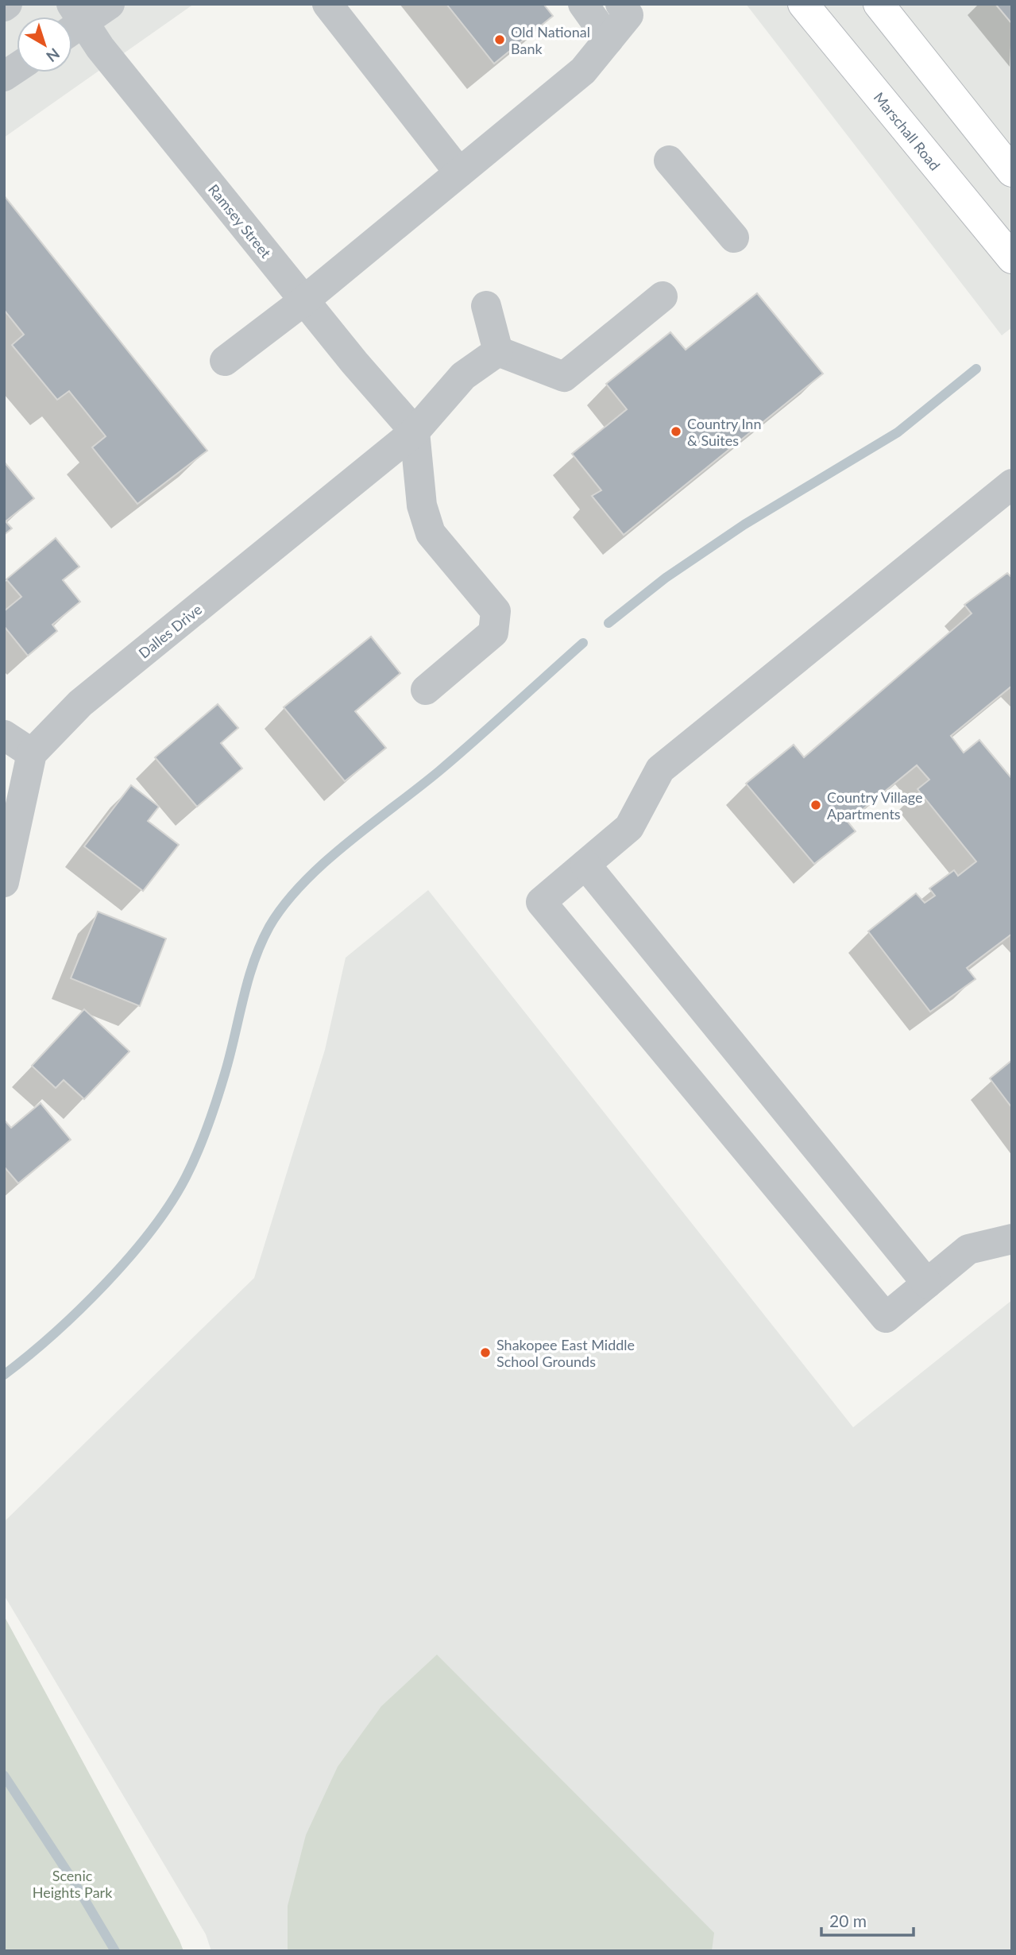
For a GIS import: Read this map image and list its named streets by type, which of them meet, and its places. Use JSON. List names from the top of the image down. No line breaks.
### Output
{"streets":{"main road":["Marschall Road"],"street":["Ramsey Street","Dalles Drive"]},"crossings":[["Ramsey Street","Dalles Drive"]],"parks":["Scenic Heights Park"],"places":["Old National Bank","Country Inn & Suites","Country Village Apartments","Shakopee East Middle School Grounds"],"scale_bar":"20 m","north":"bottom right"}
